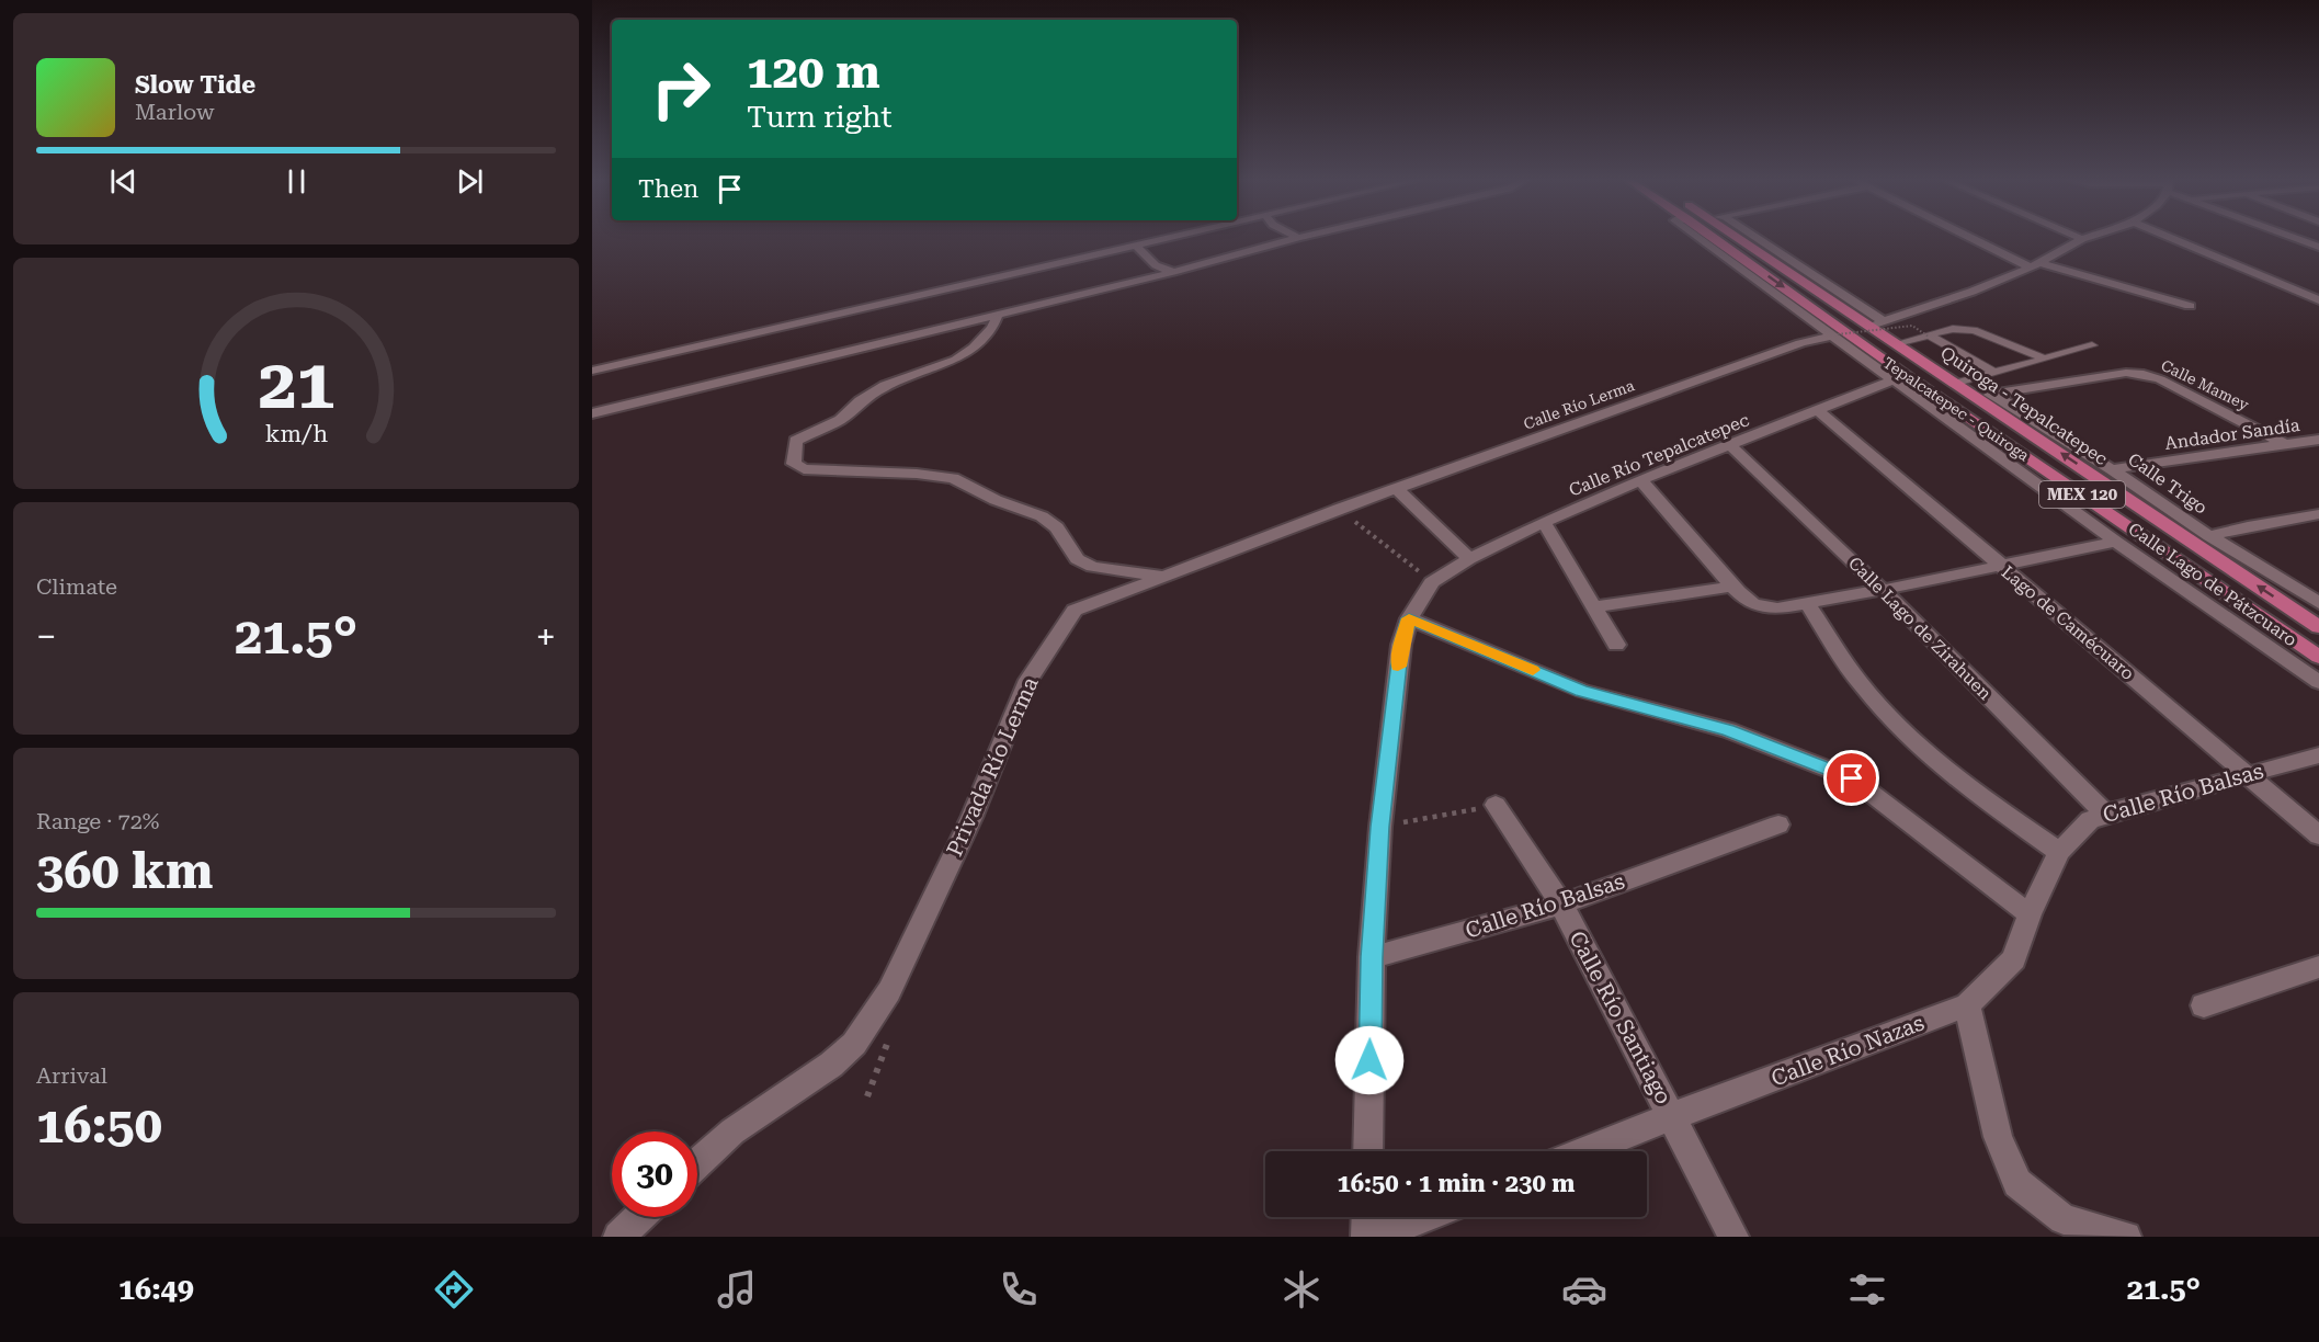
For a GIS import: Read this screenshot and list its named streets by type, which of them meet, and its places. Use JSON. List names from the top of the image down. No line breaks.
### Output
{"streets":{"main road":["Quiroga - Tepalcatepec","Tepalcatepec - Quiroga","MEX 120"],"street":["Calle Mamey","Calle Río Lerma","Andador Sandía","Calle Río Tepalcatepec","Calle Trigo","Calle Lago de Pátzcuaro","Lago de Camécuaro","Calle Lago de Zirahuen","Privada Río Lerma","Calle Río Balsas","Calle Río Santiago","Calle Río Nazas"]},"crossings":[["Calle Mamey","Andador Sandía"],["Calle Mamey","Calle Trigo"],["Calle Río Lerma","Calle Lago de Pátzcuaro"],["Calle Río Lerma","Privada Río Lerma"],["Quiroga - Tepalcatepec","MEX 120"],["Tepalcatepec - Quiroga","Calle Río Tepalcatepec"],["Tepalcatepec - Quiroga","Calle Lago de Pátzcuaro"],["Andador Sandía","Calle Trigo"],["Calle Río Tepalcatepec","Calle Lago de Pátzcuaro"],["Calle Río Tepalcatepec","Lago de Camécuaro"],["Calle Río Tepalcatepec","Calle Lago de Zirahuen"],["Lago de Camécuaro","Calle Río Balsas"],["Calle Lago de Zirahuen","Calle Río Balsas"],["Calle Río Balsas","Calle Río Santiago"],["Calle Río Balsas","Calle Río Nazas"],["Calle Río Santiago","Calle Río Nazas"]],"one_way":["Quiroga - Tepalcatepec"],"page":{"turn":["120 m","Turn right"],"song":["Slow Tide","Marlow"],"then":"Then","tile":["Climate",["Range · 72%","360 km"],["Arrival","16:50"]],"heat":["−","21.5°","+"],"limit":"30","trip":"16:50 · 1 min · 230 m","tabs":["16:49","21.5°"],"gauge":["21","km/h"]}}
